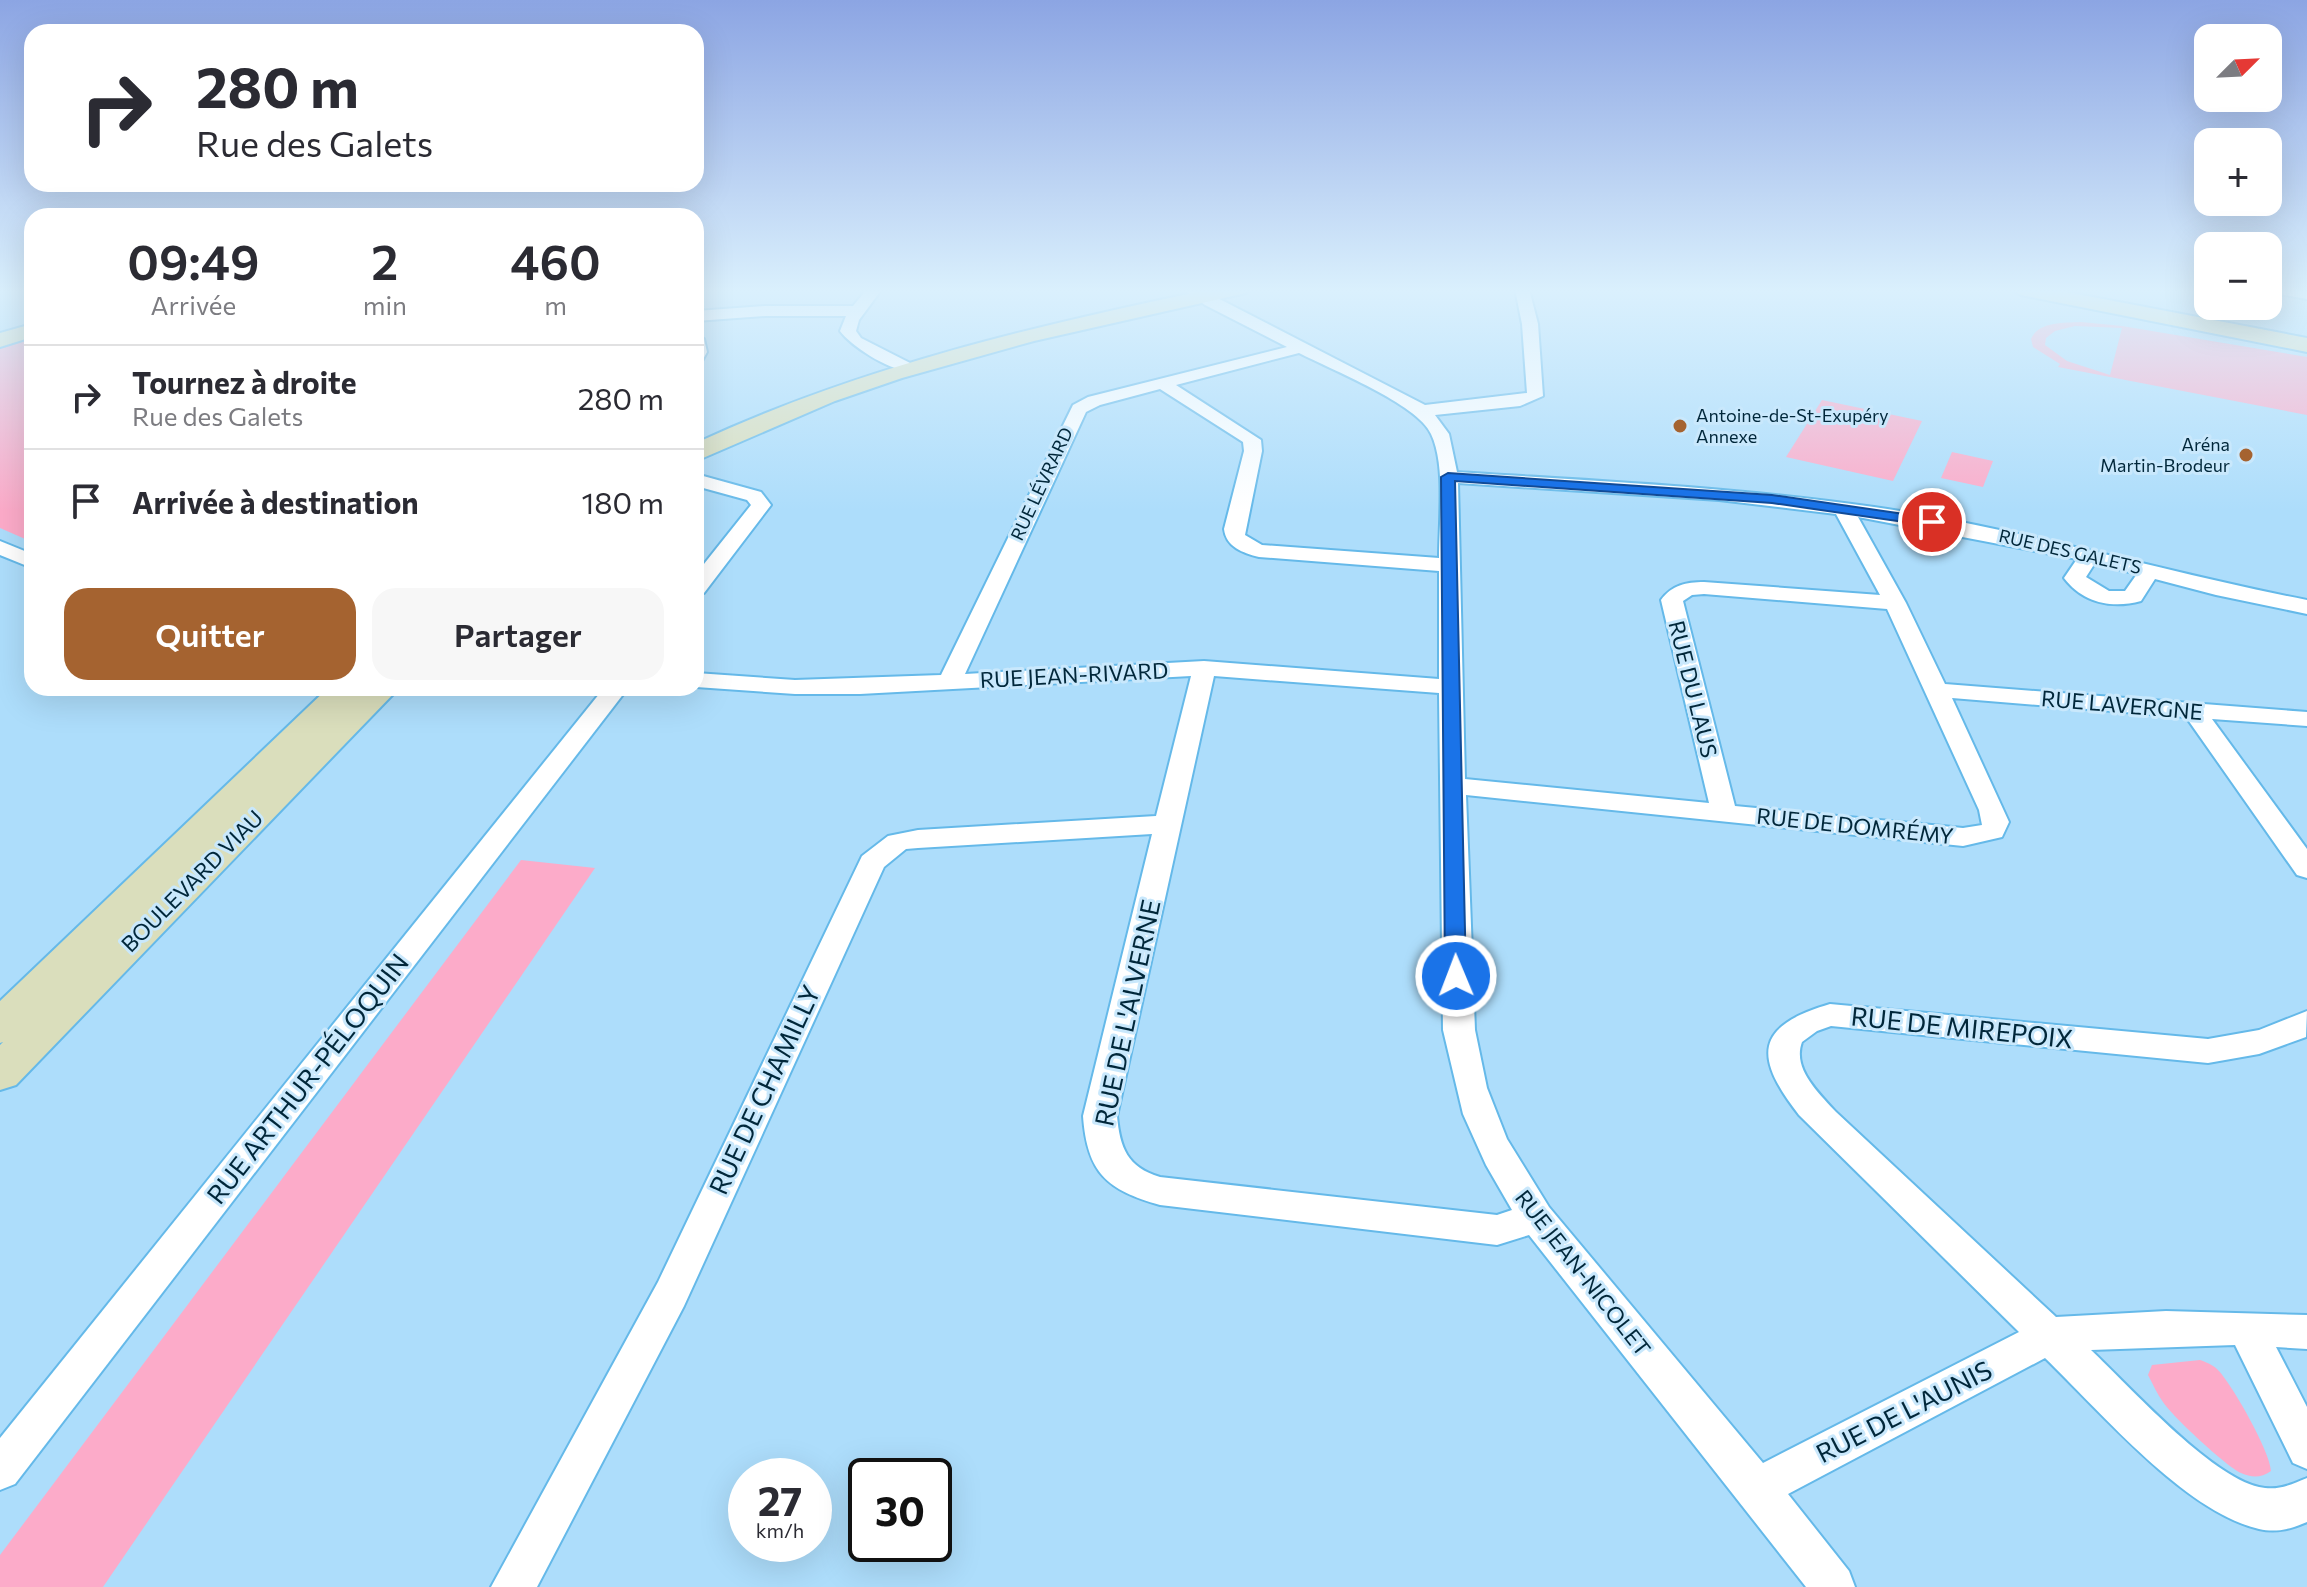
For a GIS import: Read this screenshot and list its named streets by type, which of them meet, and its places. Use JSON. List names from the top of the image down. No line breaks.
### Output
{"streets":{"main road":["BOULEVARD VIAU"],"street":["RUE LÉVRARD","RUE DES GALETS","RUE JEAN-RIVARD","RUE DU LAUS","RUE LAVERGNE","RUE DE DOMRÉMY","RUE DE L'ALVERNE","RUE DE MIREPOIX","RUE ARTHUR-PÉLOQUIN","RUE DE CHAMILLY","RUE JEAN-NICOLET","RUE DE L'AUNIS"]},"crossings":[["RUE LÉVRARD","RUE JEAN-RIVARD"],["RUE DES GALETS","RUE DE DOMRÉMY"],["RUE DES GALETS","RUE JEAN-NICOLET"],["RUE JEAN-RIVARD","RUE DE L'ALVERNE"],["RUE JEAN-RIVARD","RUE JEAN-NICOLET"],["RUE DU LAUS","RUE DE DOMRÉMY"],["RUE LAVERGNE","RUE DE DOMRÉMY"],["RUE DE DOMRÉMY","RUE JEAN-NICOLET"],["RUE DE L'ALVERNE","RUE DE CHAMILLY"],["RUE DE L'ALVERNE","RUE JEAN-NICOLET"],["RUE DE MIREPOIX","RUE DE L'AUNIS"],["RUE JEAN-NICOLET","RUE DE L'AUNIS"]],"places":["Antoine-de-St-Exupéry Annexe","Aréna Martin-Brodeur"],"north":"top right","page":{"map_buttons":["+","−"],"turn":["280 m","Rue des Galets"],"eta":["09:49","Arrivée","2","min","460","m"],"list":[{"name":"Tournez à droite","note":"Rue des Galets","value":"280 m"},{"name":"Arrivée à destination","value":"180 m"}],"buttons":["Quitter","Partager"],"speed":"27 km/h","limit":"30"}}
